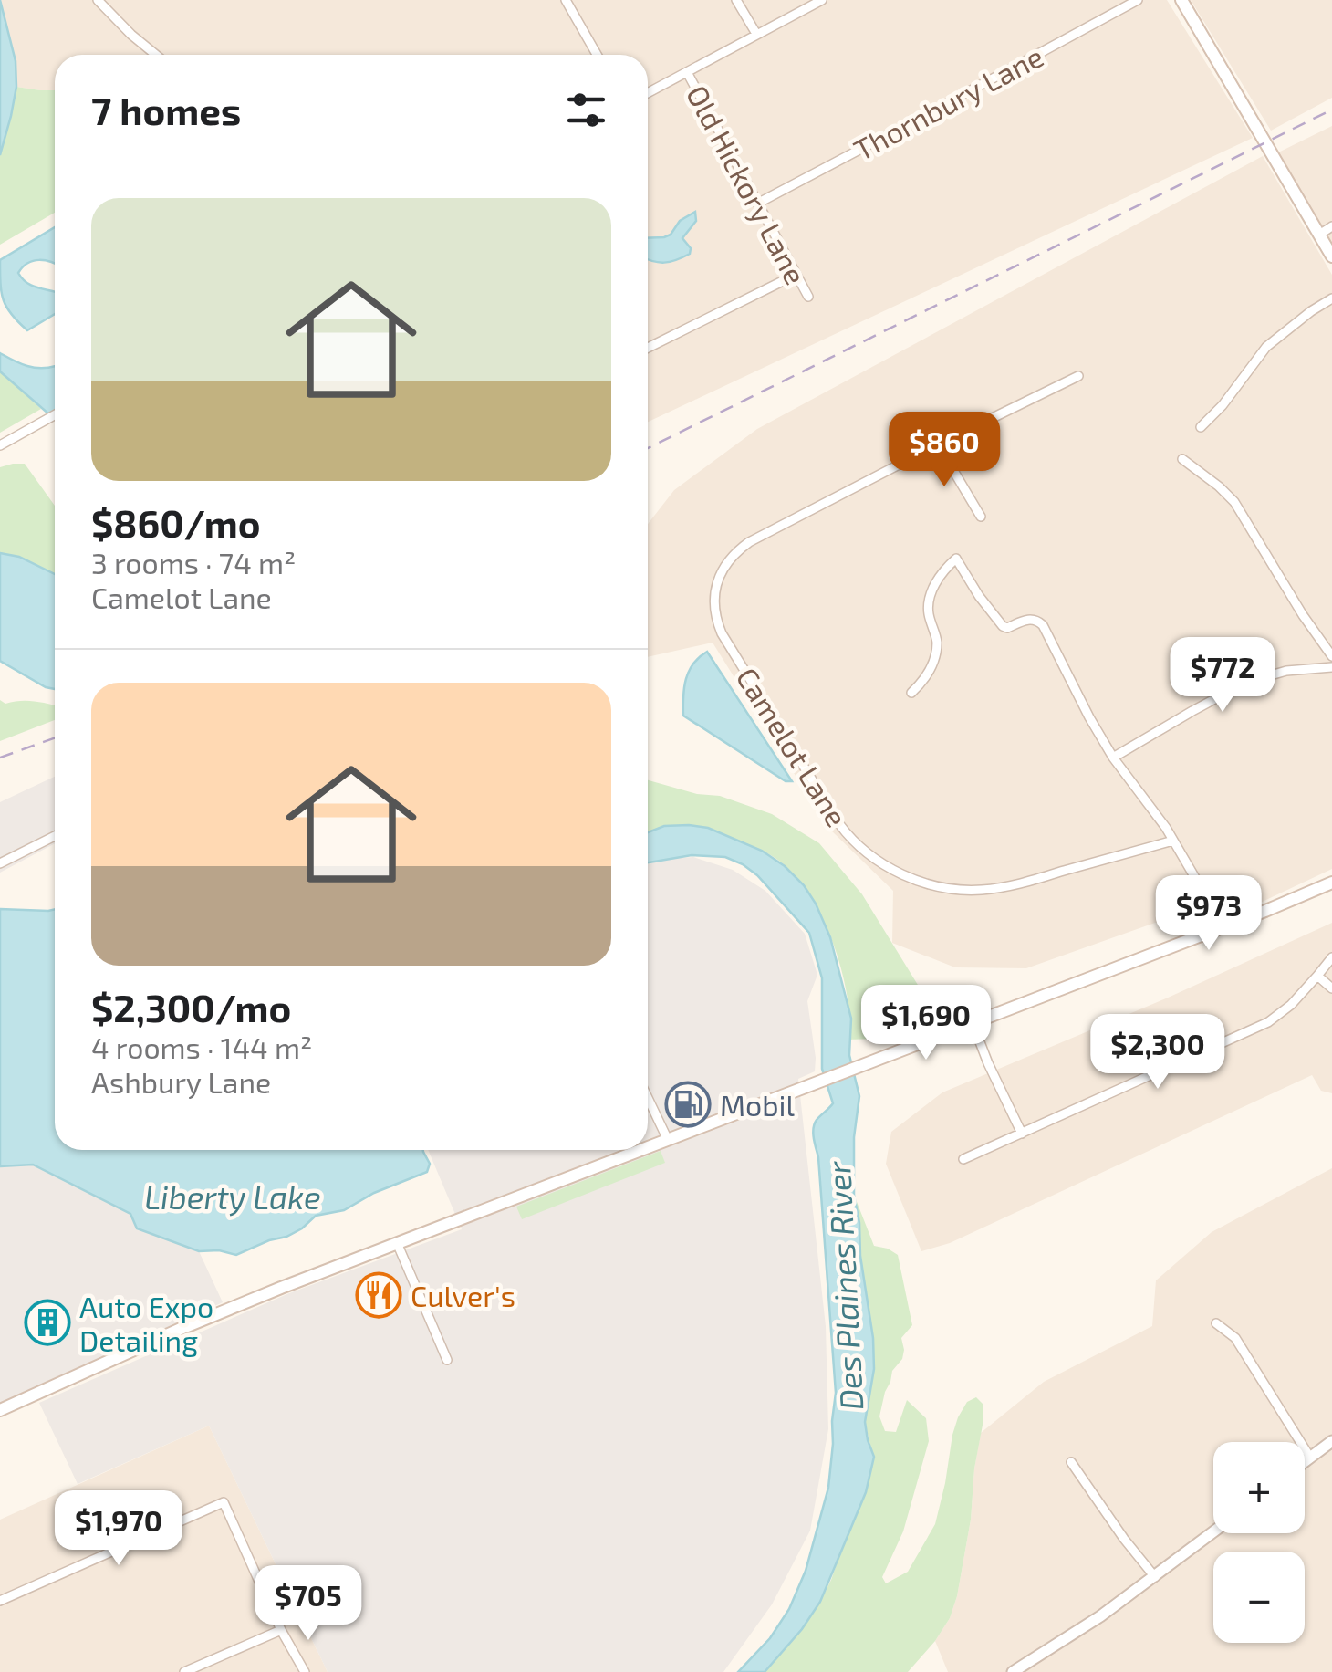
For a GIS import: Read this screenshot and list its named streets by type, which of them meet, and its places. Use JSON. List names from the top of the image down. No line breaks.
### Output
{"streets":{"street":["Thornbury Lane","Old Hickory Lane","Camelot Lane"]},"crossings":[["Thornbury Lane","Old Hickory Lane"]],"water":["Liberty Lake","Des Plaines River"],"places":{"fuel station":["Mobil"],"restaurant":["Culver's"],"building":["Auto Expo Detailing"]},"page":{"heading":"7 homes","list":[{"name":"$860/mo","note":"3 rooms · 74 m² · Camelot Lane"},{"name":"$2,300/mo","note":"4 rooms · 144 m² · Ashbury Lane"}],"price":["$860","$772","$973","$1,690","$2,300","$1,970","$705"],"map_buttons":["+","−"]}}
